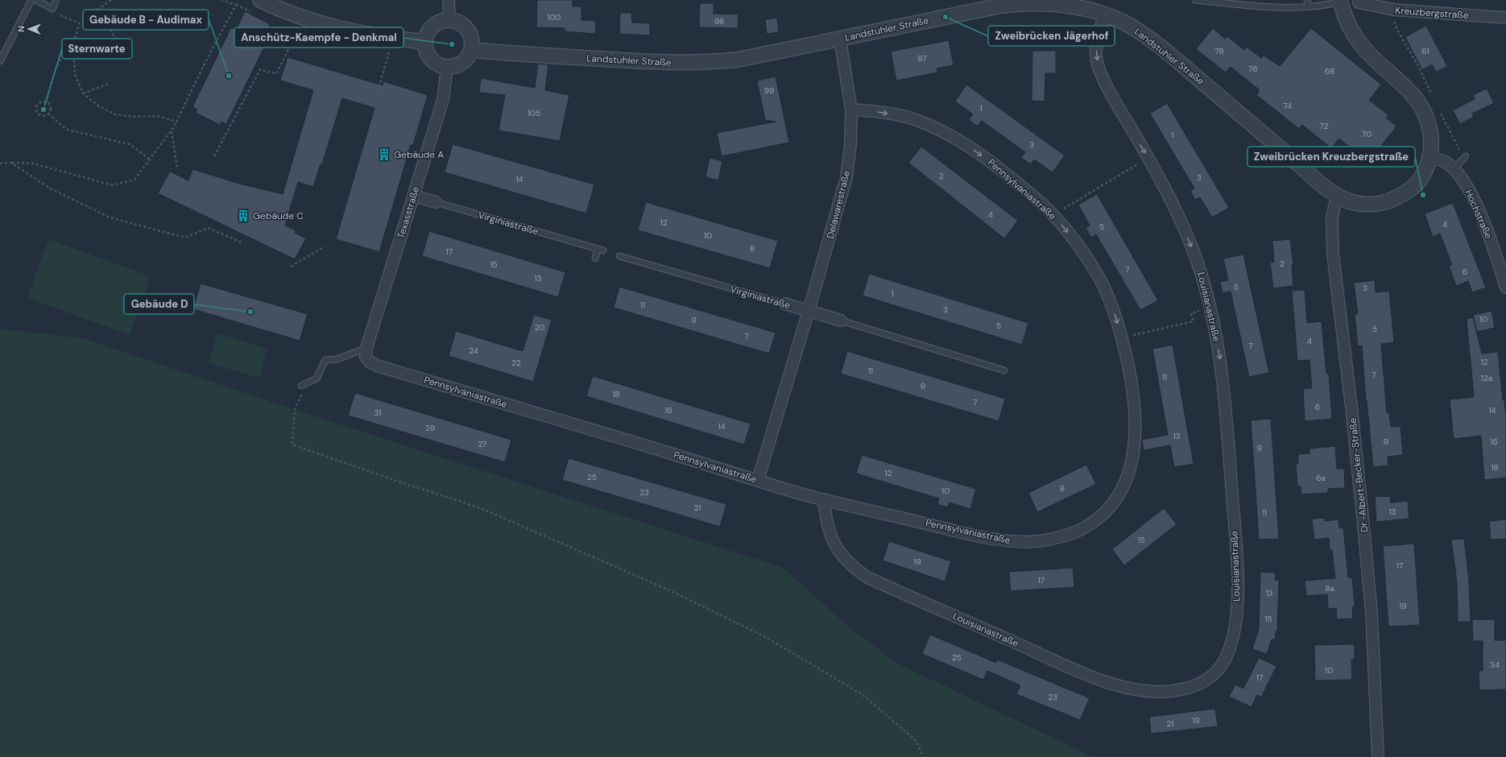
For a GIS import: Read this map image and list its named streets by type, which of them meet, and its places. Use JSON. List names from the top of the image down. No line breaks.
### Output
{"streets":{"street":["Kreuzbergstraße","Landstuhler Straße","Pennsylvaniastraße","Delawarestraße","Texasstraße","Hochstraße","Virginiastraße","Louisianastraße","Dr.-Albert-Becker-Straße"]},"crossings":[["Landstuhler Straße","Delawarestraße"],["Landstuhler Straße","Texasstraße"],["Landstuhler Straße","Hochstraße"],["Landstuhler Straße","Louisianastraße"],["Landstuhler Straße","Dr.-Albert-Becker-Straße"],["Pennsylvaniastraße","Delawarestraße"],["Pennsylvaniastraße","Texasstraße"],["Pennsylvaniastraße","Louisianastraße"],["Delawarestraße","Virginiastraße"],["Texasstraße","Virginiastraße"]],"places":{"other":["Zweibrücken Jägerhof","Anschütz-Kaempfe - Denkmal","Gebäude B - Audimax","Sternwarte","Zweibrücken Kreuzbergstraße","Gebäude D"],"building":["Gebäude A","Gebäude C"]},"house_numbers":["100","98","78","61","97","76","68","99","74","1","105","72","70","1","3","2","3","14","4","12","4","5","10","8","17","2","15","7","6","13","5","3","1","11","3","10","9","5","20","5","7","4","7","24","12","22","11","7","11","12a","9","18","7","6","16","14","31","14","29","13","9","16","27","9","18","12","25","6a","8","10","23","21","13","11","15","19","17","17","8a","13","19","15","25","34","10","17","23","19","21"],"north":"left"}
